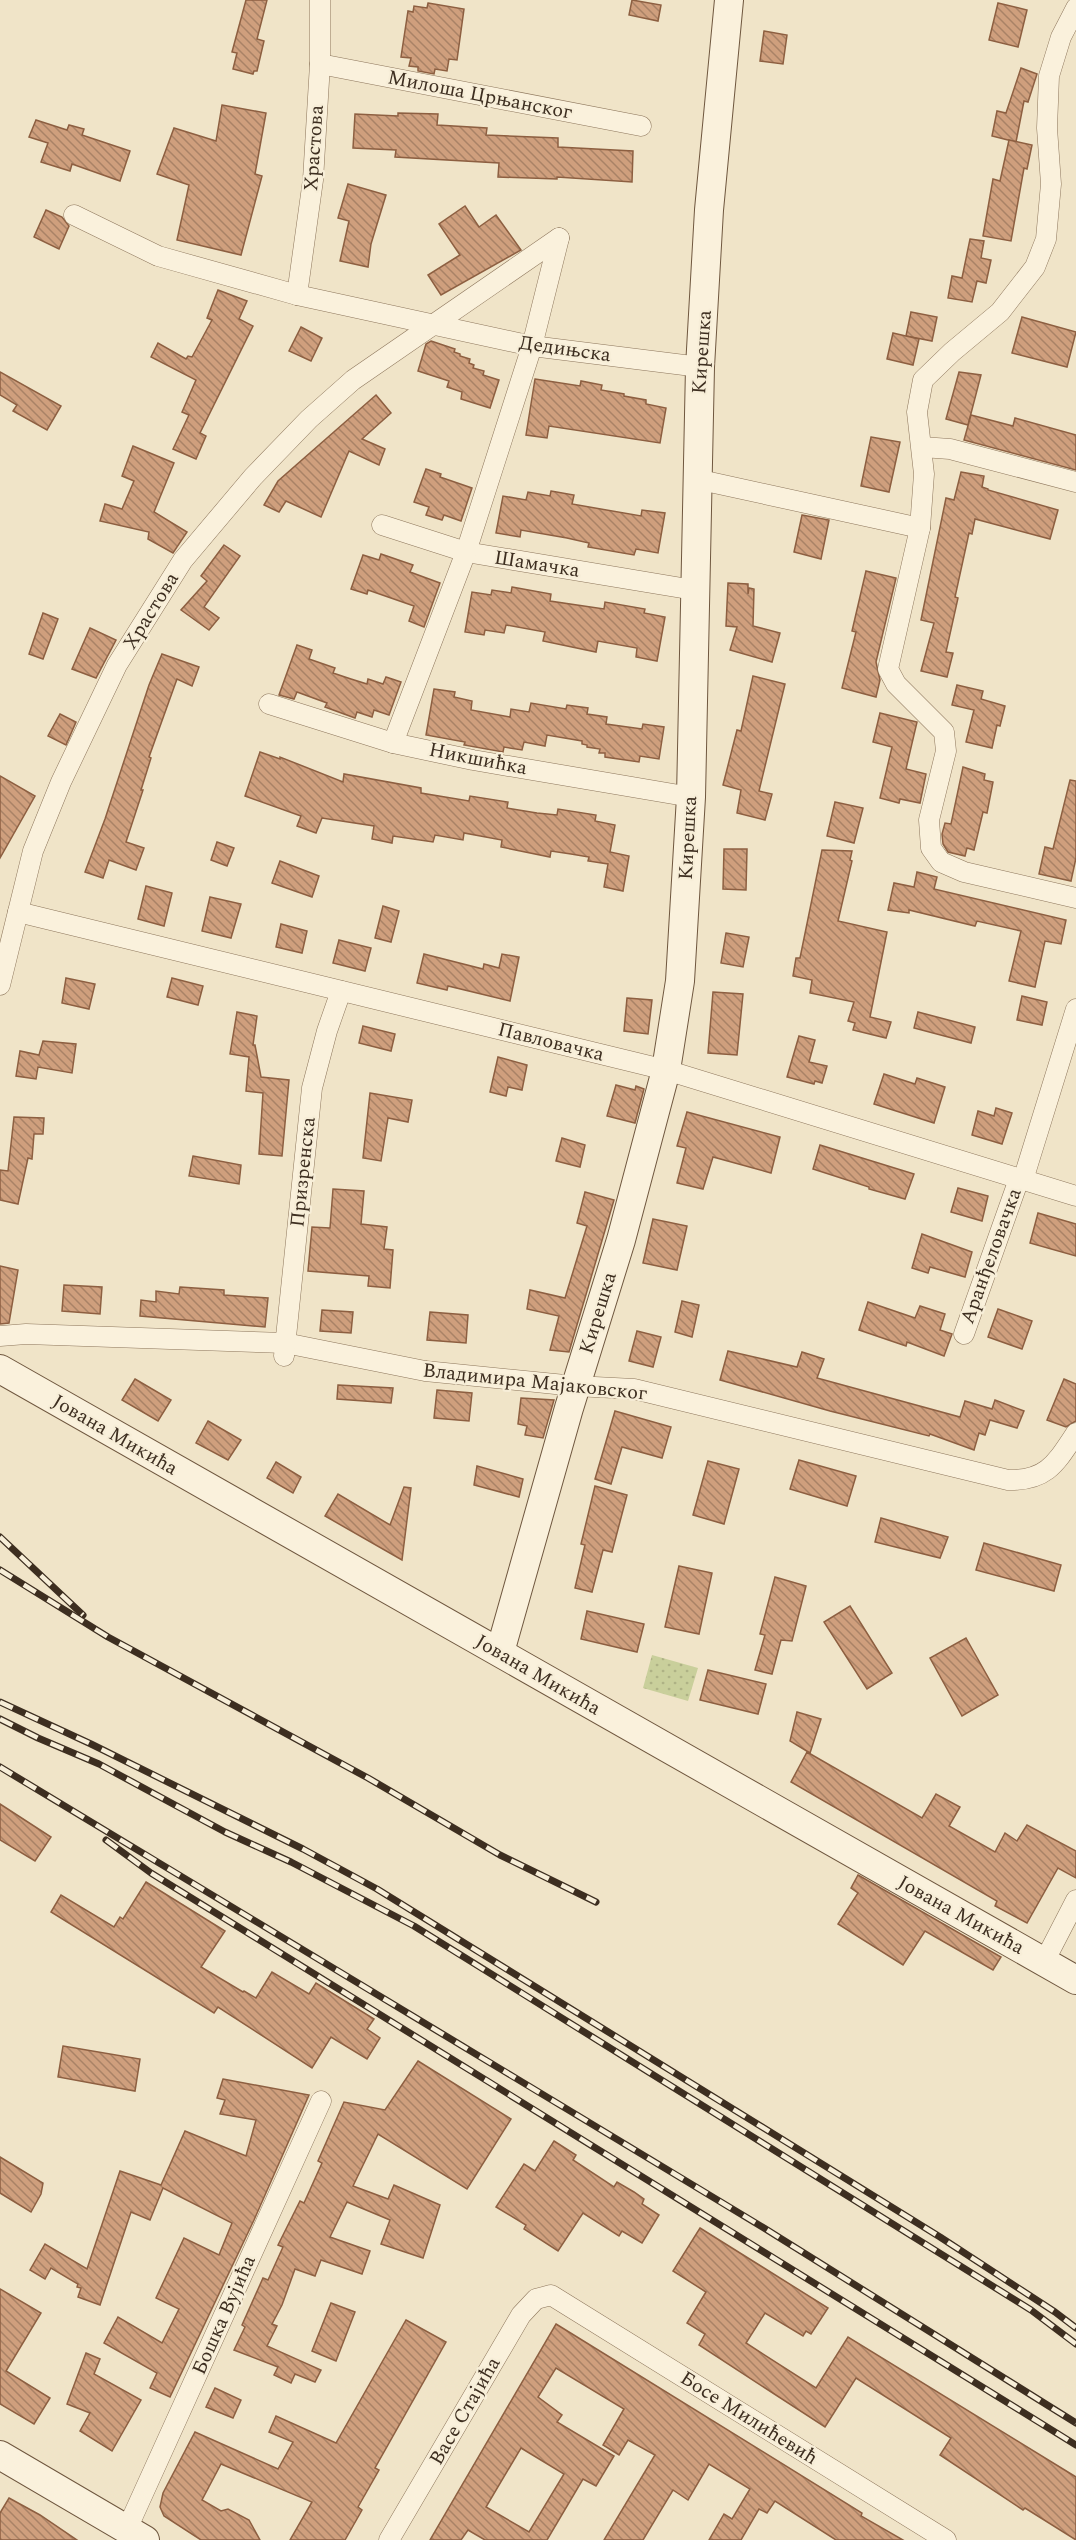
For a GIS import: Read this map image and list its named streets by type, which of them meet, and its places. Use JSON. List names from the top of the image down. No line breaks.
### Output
{"streets":{"street":["Милоша Црњанског","Храстова","Дедињска","Кирешка","Шамачка","Никшићка","Павловачка","Призренска","Аранђеловачка","Владимира Мајаковског","Јована Микића","Бошка Вујића","Васе Стајића","Босе Милићевић"]},"crossings":[["Милоша Црњанског","Храстова"],["Храстова","Дедињска"],["Храстова","Павловачка"],["Дедињска","Кирешка"],["Кирешка","Шамачка"],["Кирешка","Никшићка"],["Кирешка","Павловачка"],["Кирешка","Владимира Мајаковског"],["Кирешка","Јована Микића"],["Павловачка","Призренска"],["Павловачка","Аранђеловачка"],["Призренска","Владимира Мајаковског"],["Васе Стајића","Босе Милићевић"]]}
